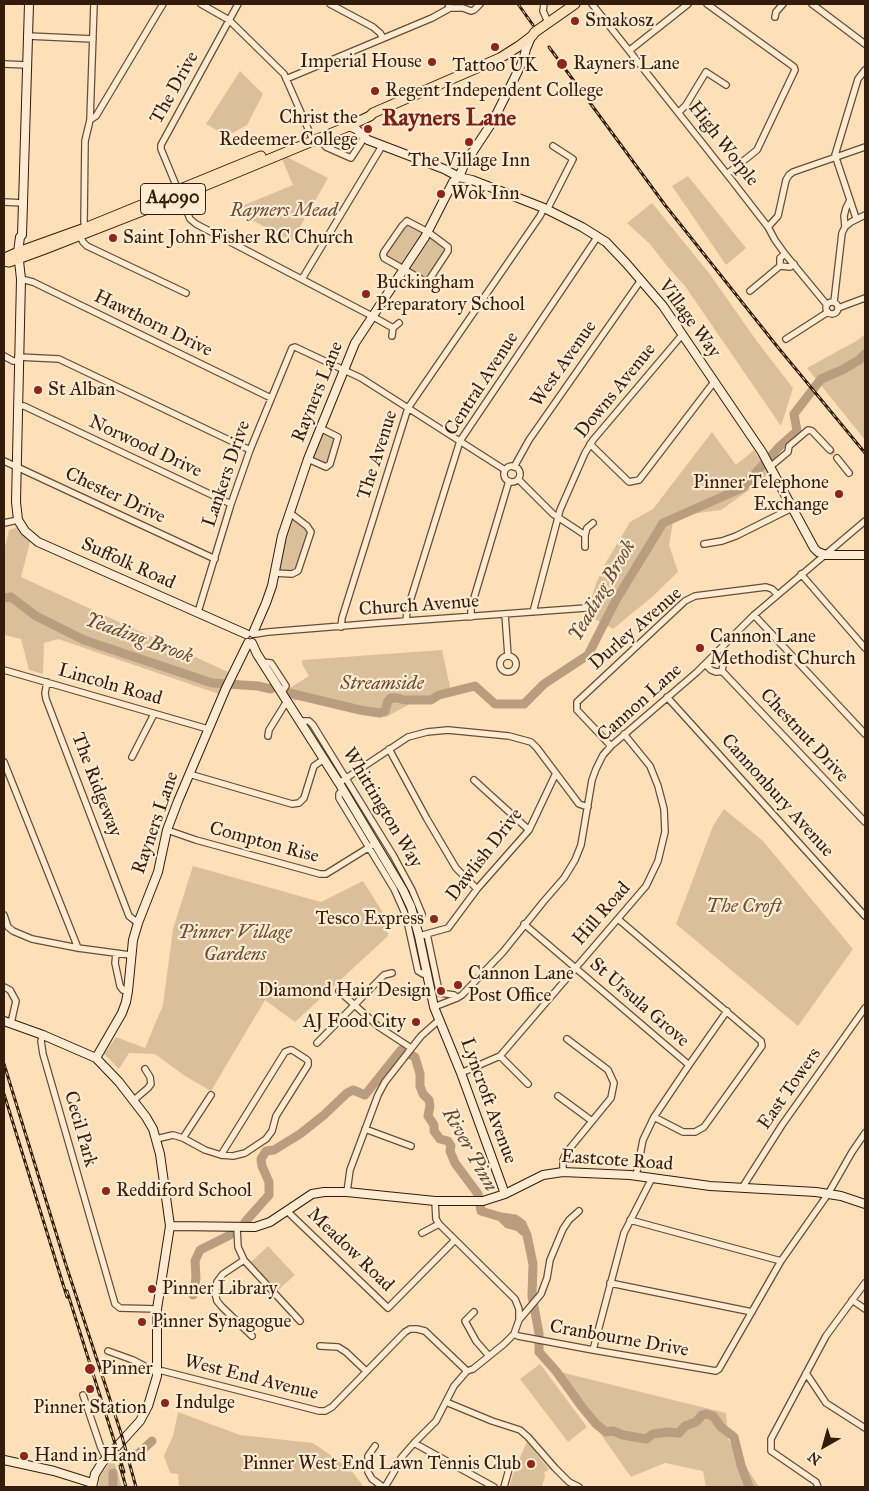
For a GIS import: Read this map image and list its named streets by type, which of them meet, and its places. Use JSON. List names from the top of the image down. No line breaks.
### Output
{"streets":{"main road":["A4090"],"street":["The Drive","High Worple","Village Way","Hawthorn Drive","West Avenue","Central Avenue","Downs Avenue","Rayners Lane","Norwood Drive","The Avenue","Lankers Drive","Chester Drive","Suffolk Road","Church Avenue","Durley Avenue","Lincoln Road","Cannon Lane","Chestnut Drive","The Ridgeway","Cannonbury Avenue","Whittington Way","Compton Rise","Dawlish Drive","Hill Road","St Ursula Grove","East Towers","Lyncroft Avenue","Cecil Park","Eastcote Road","Meadow Road","Cranbourne Drive","West End Avenue"]},"crossings":[["The Drive","A4090"],["The Drive","Rayners Lane"],["A4090","Village Way"],["A4090","Rayners Lane"],["Village Way","West Avenue"],["Village Way","Central Avenue"],["Village Way","Downs Avenue"],["Village Way","Rayners Lane"],["Village Way","The Avenue"],["Village Way","Cannon Lane"],["Hawthorn Drive","Lankers Drive"],["Central Avenue","Church Avenue"],["Downs Avenue","Church Avenue"],["Rayners Lane","Lankers Drive"],["Rayners Lane","Suffolk Road"],["Rayners Lane","Church Avenue"],["Rayners Lane","Lincoln Road"],["Rayners Lane","The Ridgeway"],["Rayners Lane","Whittington Way"],["Rayners Lane","Compton Rise"],["Norwood Drive","Lankers Drive"],["The Avenue","Church Avenue"],["Lankers Drive","Chester Drive"],["Lankers Drive","Suffolk Road"],["Suffolk Road","Church Avenue"],["Durley Avenue","Cannon Lane"],["Lincoln Road","The Ridgeway"],["Cannon Lane","Chestnut Drive"],["Cannon Lane","Cannonbury Avenue"],["Cannon Lane","Whittington Way"],["Cannon Lane","Hill Road"],["Cannon Lane","St Ursula Grove"],["Whittington Way","Compton Rise"],["Whittington Way","Dawlish Drive"],["Whittington Way","Lyncroft Avenue"],["Hill Road","St Ursula Grove"],["Hill Road","Lyncroft Avenue"],["East Towers","Eastcote Road"],["Lyncroft Avenue","Eastcote Road"],["Eastcote Road","Meadow Road"]],"districts":["Rayners Lane"],"water":["Yeading Brook","River Pinn"],"parks":["Rayners Mead","Streamside","The Croft","Pinner Village Gardens"],"places":["Smakosz","Tattoo UK","Imperial House","Rayners Lane","Regent Independent College","Christ the Redeemer College","The Village Inn","Wok Inn","Saint John Fisher RC Church","Buckingham Preparatory School","St Alban","Pinner Telephone Exchange","Cannon Lane Methodist Church","Tesco Express","Cannon Lane Post Office","Diamond Hair Design","AJ Food City","Reddiford School","Pinner Library","Pinner Synagogue","Pinner","Pinner Station","Indulge","Hand in Hand","Pinner West End Lawn Tennis Club"],"north":"bottom left"}
